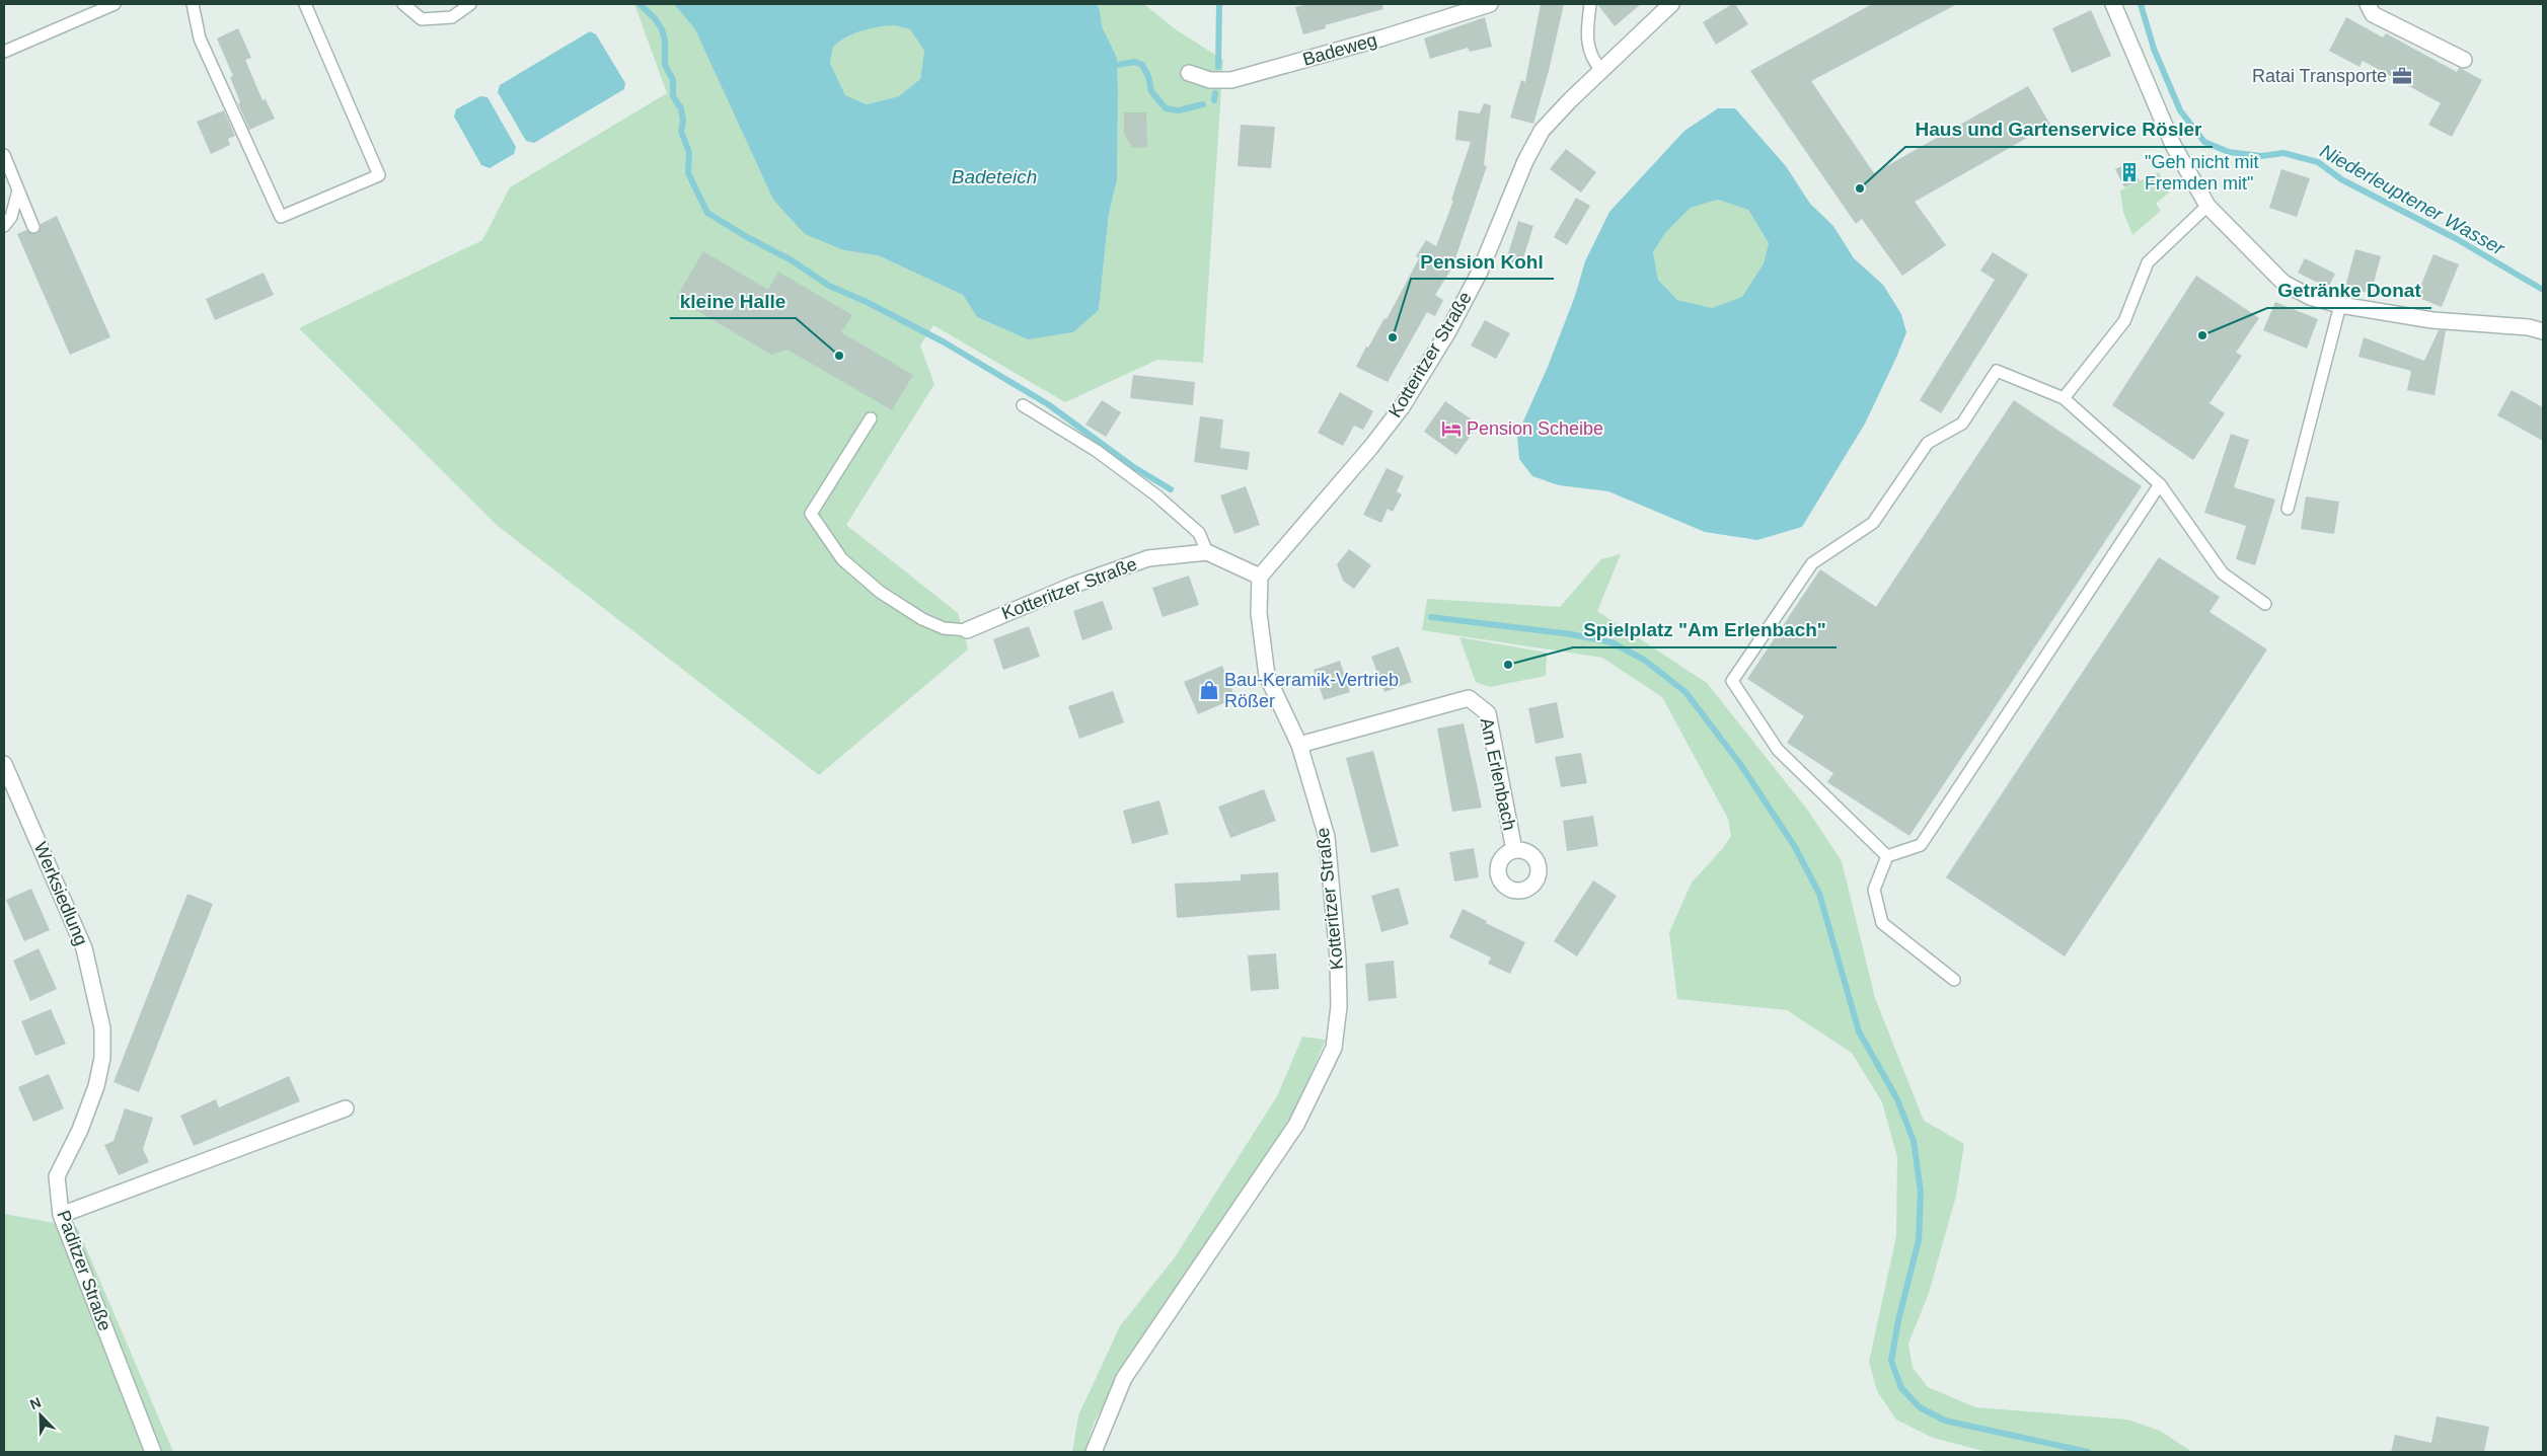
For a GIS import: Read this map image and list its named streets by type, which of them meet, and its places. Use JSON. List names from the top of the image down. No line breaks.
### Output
{"streets":{"street":["Badeweg","Kotteritzer Straße","Am Erlenbach","Werksiedlung","Paditzer Straße"]},"crossings":[["Kotteritzer Straße","Am Erlenbach"],["Werksiedlung","Paditzer Straße"]],"water":["Badeteich","Niederleuptener Wasser"],"places":{"office":["Ratai Transporte"],"building":["\"Geh nicht mit Fremden mit\""],"other":["Haus und Gartenservice Rösler","Getränke Donat","Pension Kohl","kleine Halle","Spielplatz \"Am Erlenbach\""],"hotel":["Pension Scheibe"],"shop":["Bau-Keramik-Vertrieb Rößer"]},"north":"top left"}
